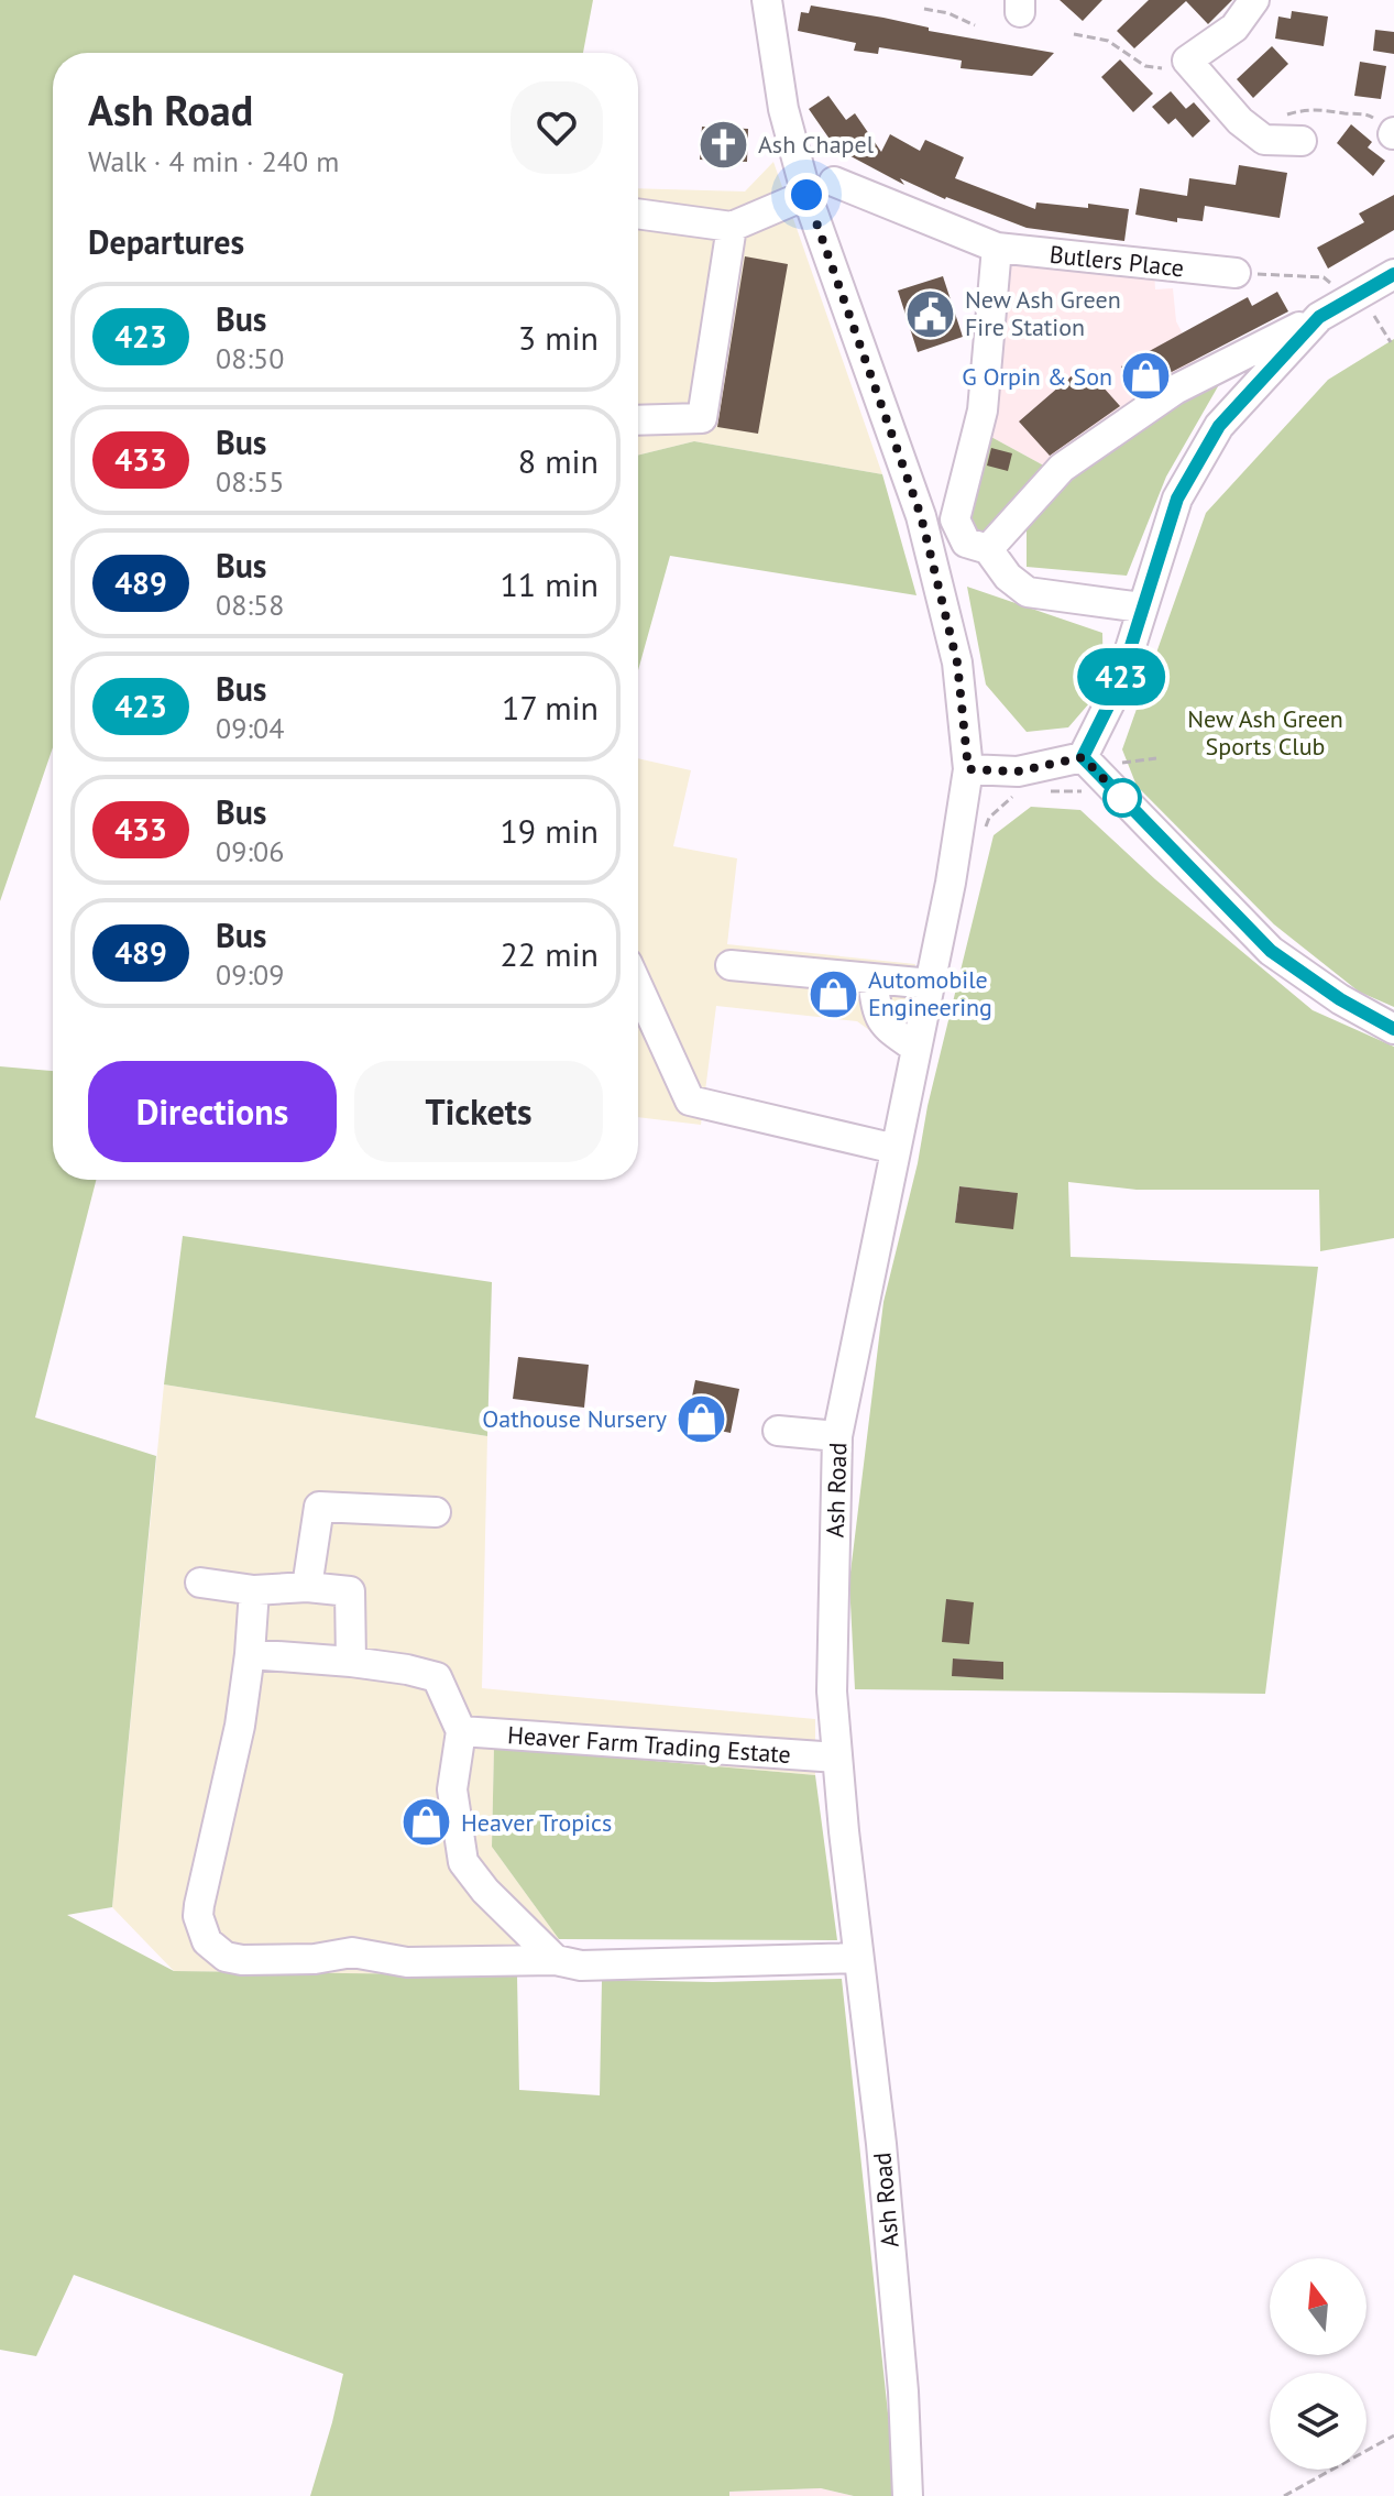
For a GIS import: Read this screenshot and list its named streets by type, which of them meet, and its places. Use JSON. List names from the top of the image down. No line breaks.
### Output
{"streets":{"street":["Butlers Place","Ash Road","Heaver Farm Trading Estate"]},"crossings":[["Ash Road","Heaver Farm Trading Estate"]],"parks":["New Ash Green Sports Club"],"places":{"church":["Ash Chapel"],"public building":["New Ash Green Fire Station"],"shop":["G Orpin & Son","Automobile Engineering","Oathouse Nursery","Heaver Tropics"]},"lines":["bus line 423"],"north":"top","page":{"on_map":"423","heading":[["Ash Road","Walk · 4 min · 240 m"],"Departures"],"list":[{"mark":"423","name":"Bus","note":"08:50","value":"3 min"},{"mark":"433","name":"Bus","note":"08:55","value":"8 min"},{"mark":"489","name":"Bus","note":"08:58","value":"11 min"},{"mark":"423","name":"Bus","note":"09:04","value":"17 min"},{"mark":"433","name":"Bus","note":"09:06","value":"19 min"},{"mark":"489","name":"Bus","note":"09:09","value":"22 min"}],"buttons":["Directions","Tickets"]}}
